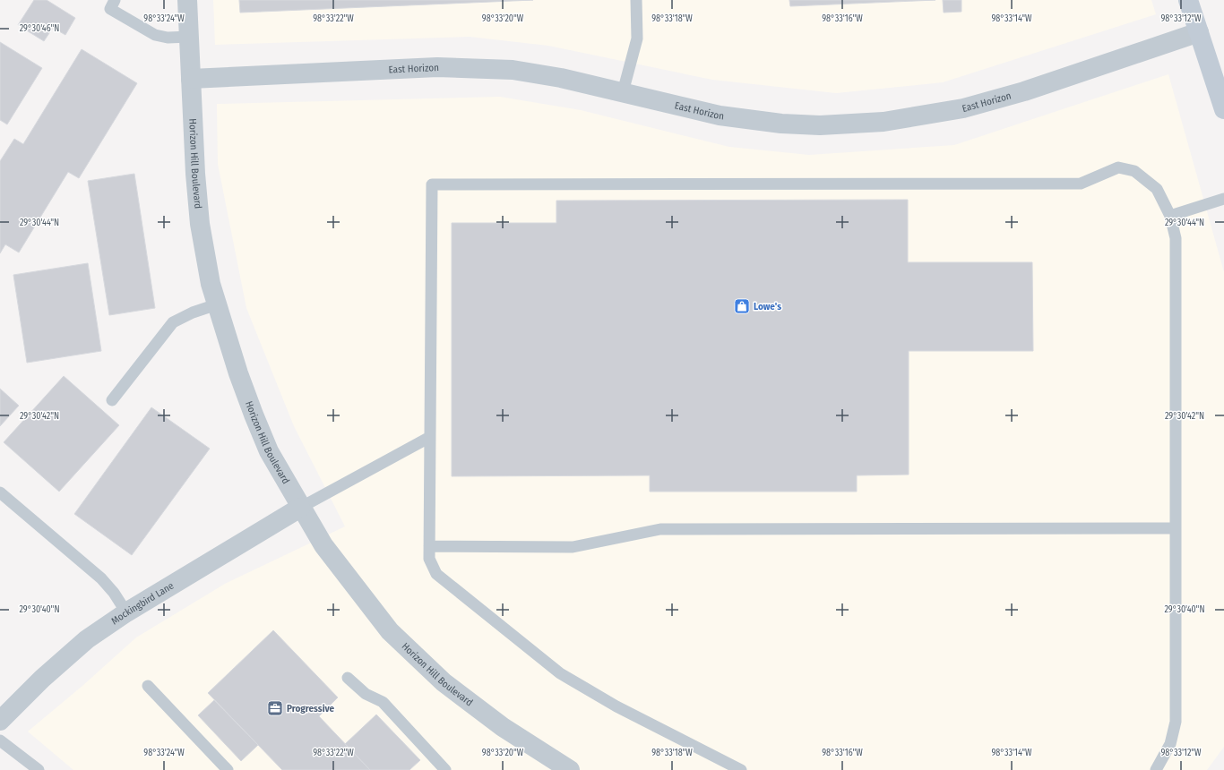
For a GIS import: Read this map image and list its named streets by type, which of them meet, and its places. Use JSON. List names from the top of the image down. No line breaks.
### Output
{"streets":{"street":["East Horizon","Horizon Hill Boulevard","Mockingbird Lane"]},"crossings":[["East Horizon","Horizon Hill Boulevard"],["Horizon Hill Boulevard","Mockingbird Lane"]],"places":{"shop":["Lowe's"],"office":["Progressive"]},"coordinates":["98°33'24\"W","98°33'22\"W","98°33'20\"W","98°33'18\"W","98°33'16\"W","98°33'14\"W","98°33'12\"W","29°30'46\"N","29°30'44\"N","29°30'42\"N","29°30'40\"N"]}
